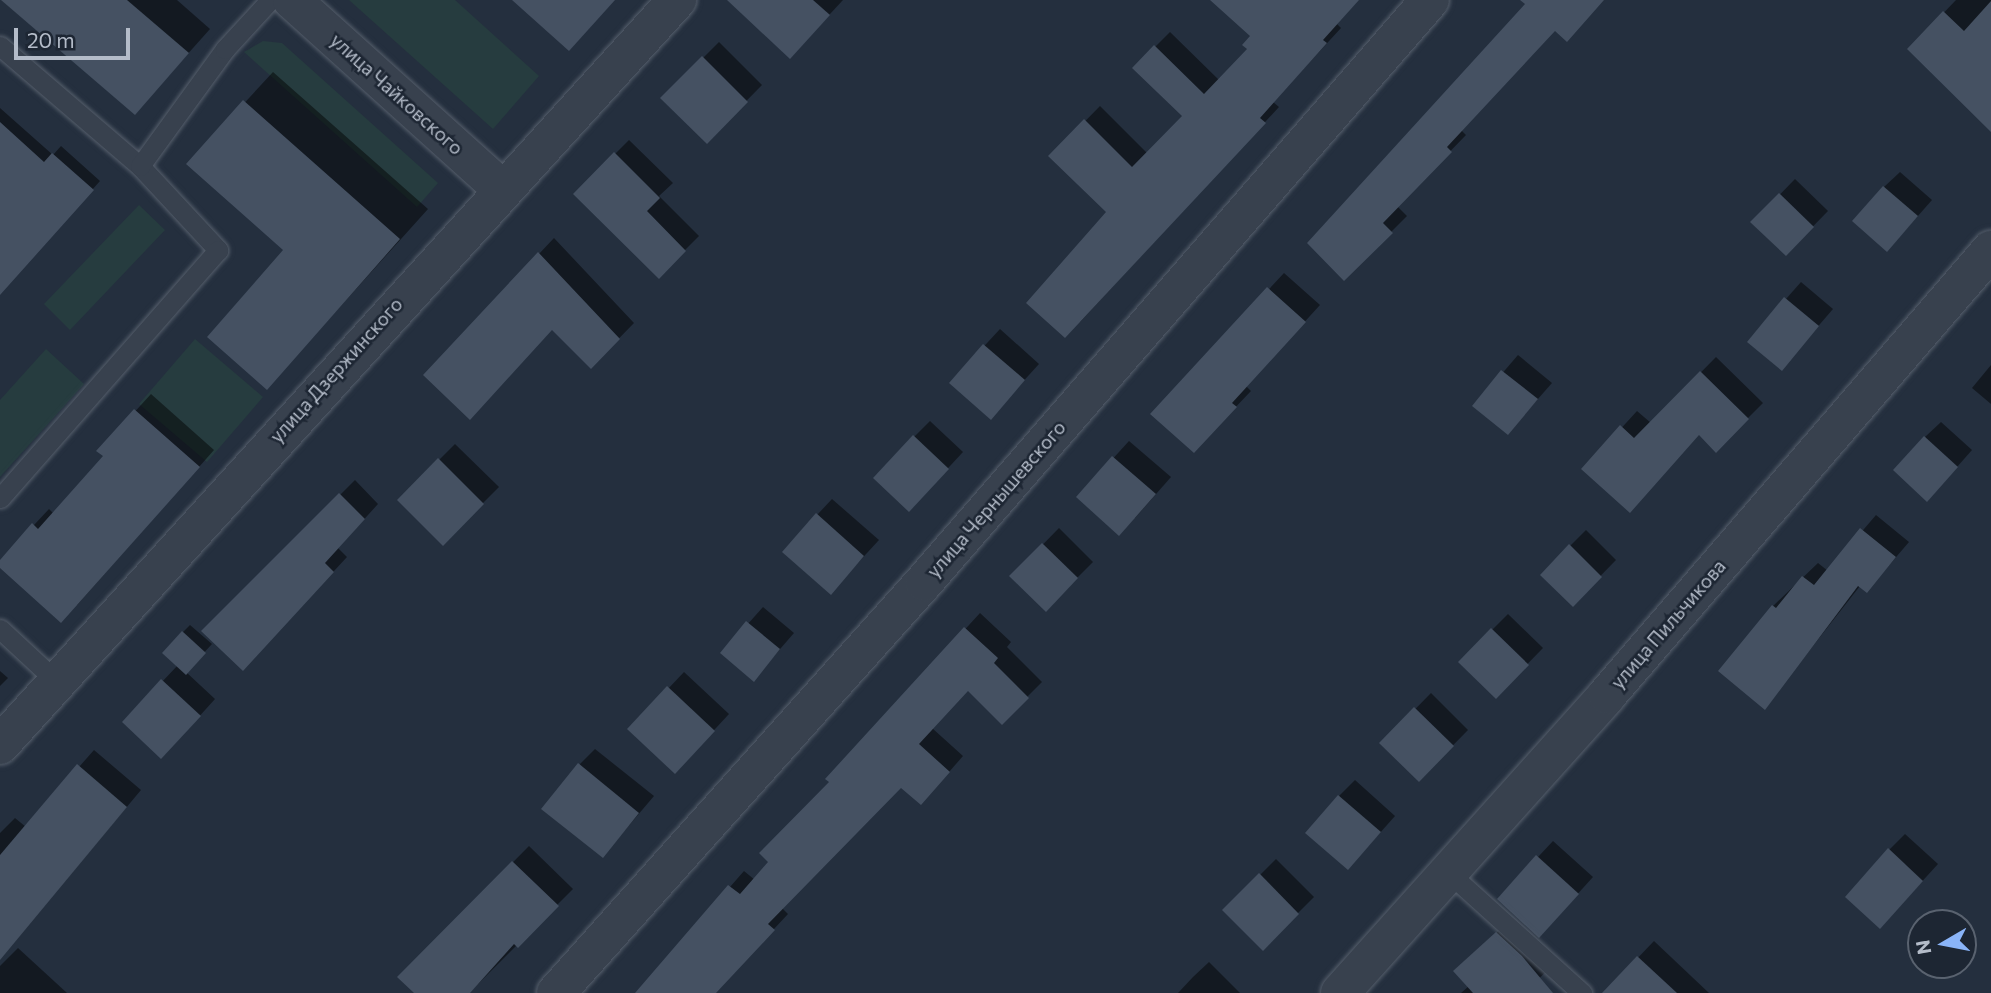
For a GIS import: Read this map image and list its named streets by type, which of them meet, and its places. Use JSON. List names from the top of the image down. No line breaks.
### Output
{"streets":{"street":["улица Чайковского","улица Дзержинского","улица Чернышевского","улица Пильчикова"]},"crossings":[["улица Чайковского","улица Дзержинского"]],"scale_bar":"20 m","north":"left"}
